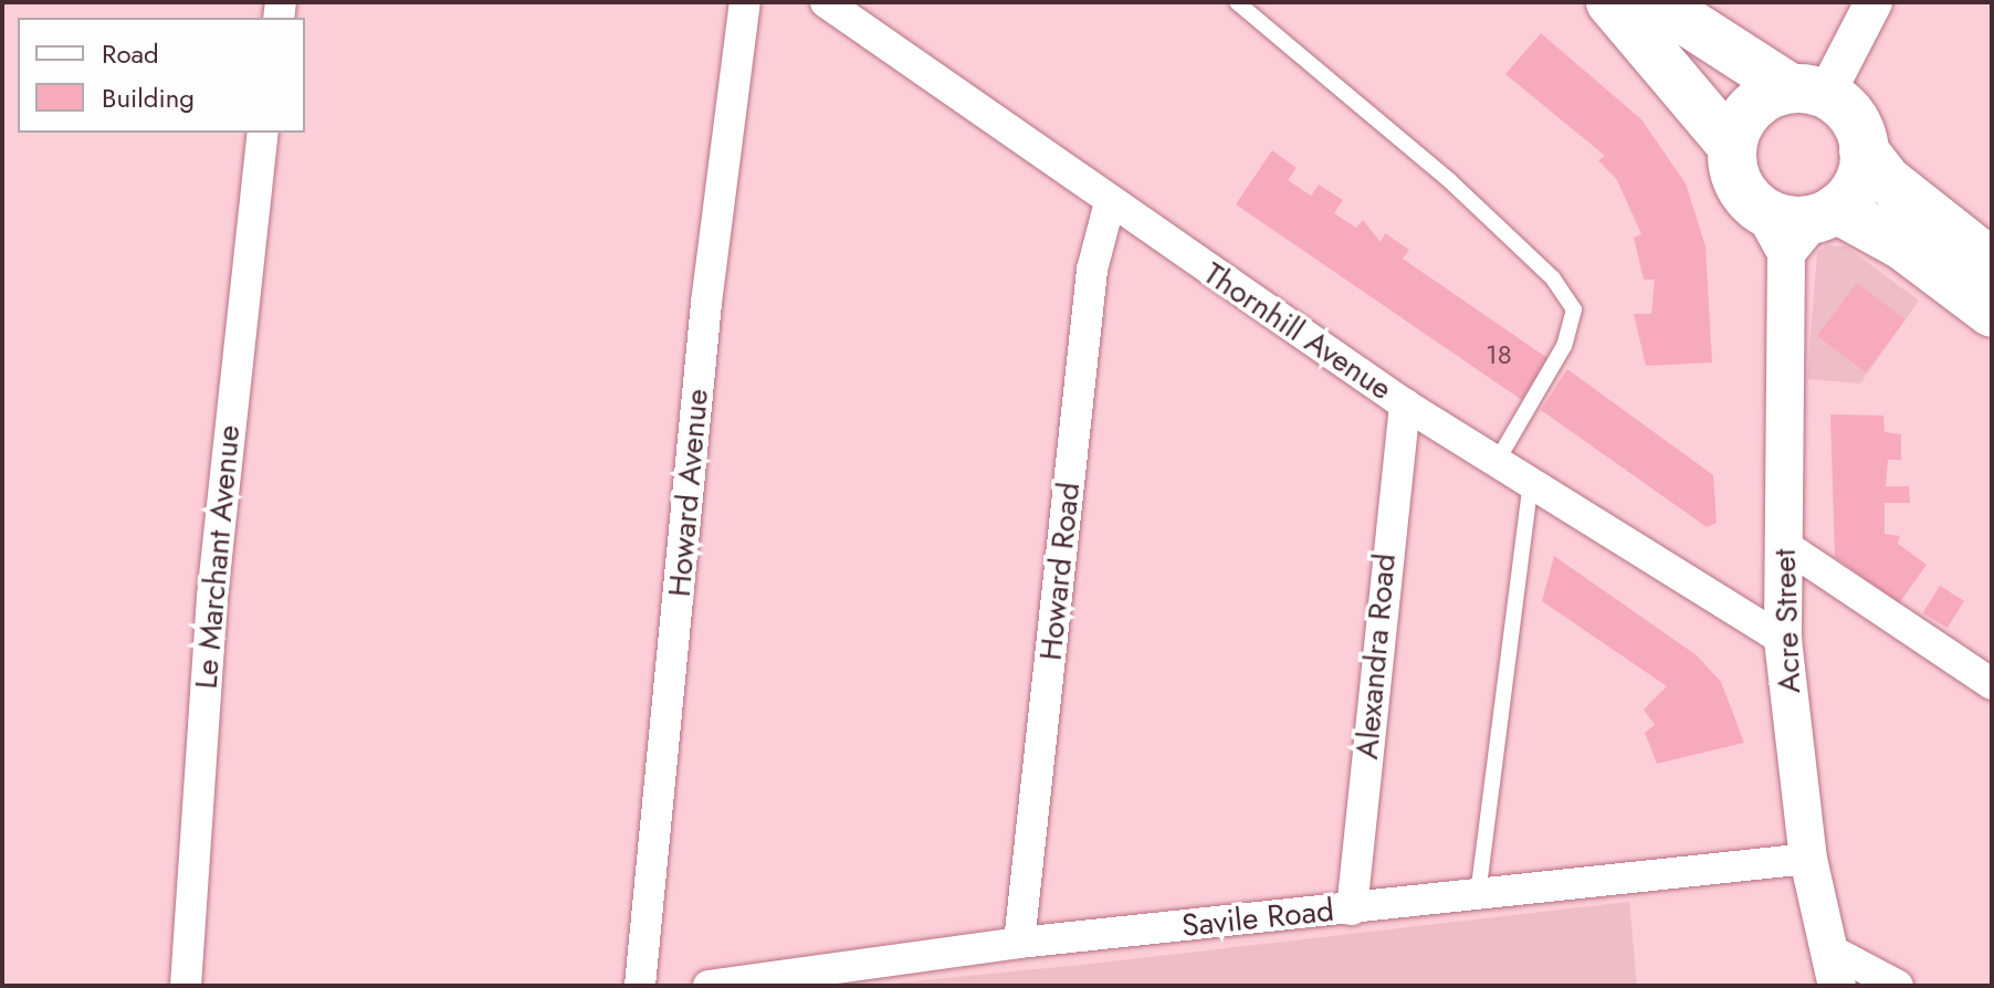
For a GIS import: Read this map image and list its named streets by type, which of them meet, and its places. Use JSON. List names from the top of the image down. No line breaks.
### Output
{"streets":{"street":["Thornhill Avenue","Howard Avenue","Le Marchant Avenue","Howard Road","Acre Street","Alexandra Road","Savile Road"]},"crossings":[["Thornhill Avenue","Howard Road"],["Thornhill Avenue","Acre Street"],["Thornhill Avenue","Alexandra Road"],["Howard Road","Savile Road"],["Acre Street","Savile Road"],["Alexandra Road","Savile Road"]],"house_numbers":["18"],"legend":["Road","Building"]}
